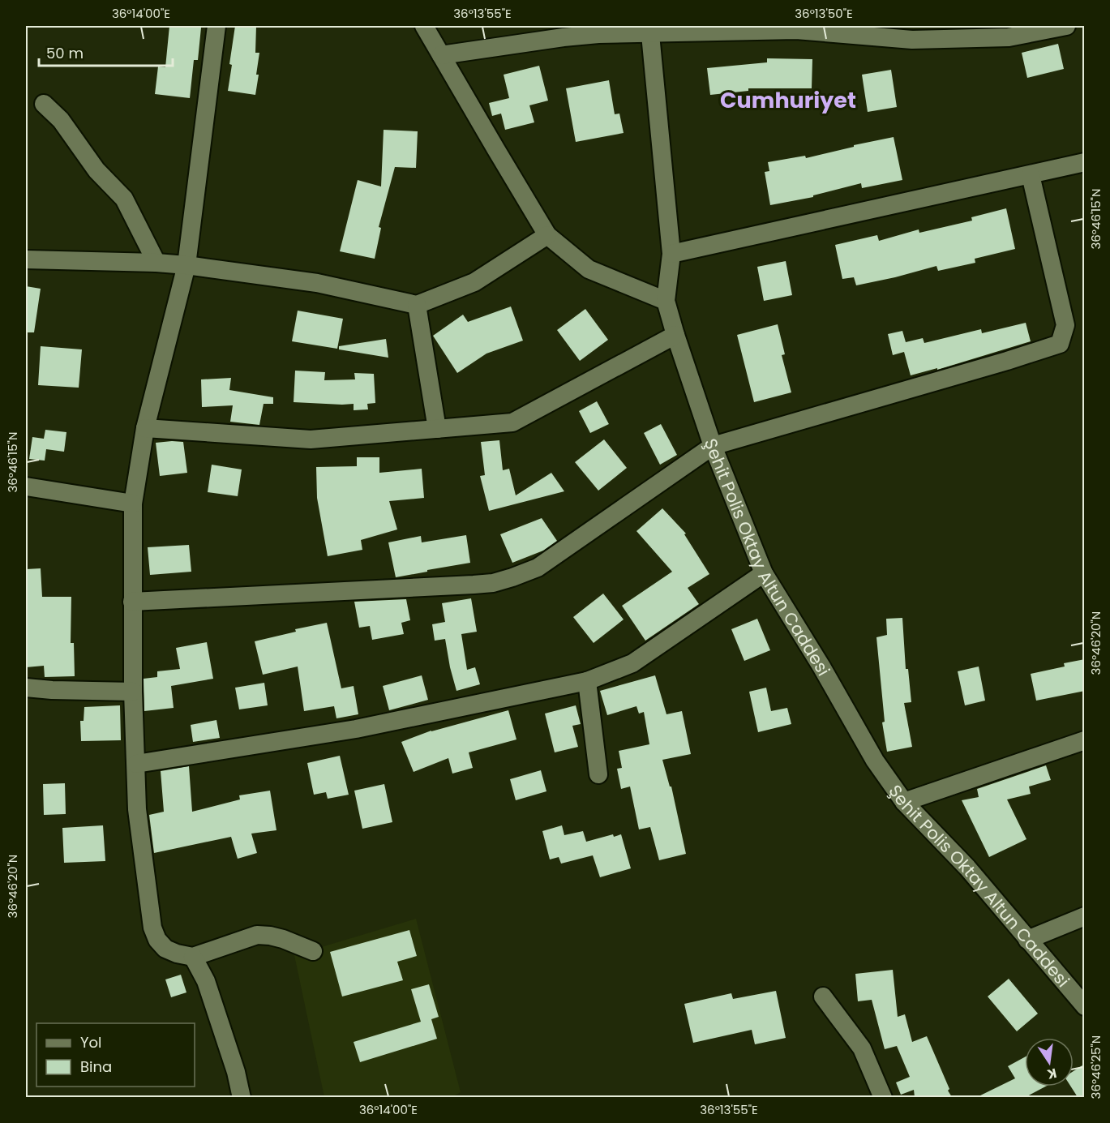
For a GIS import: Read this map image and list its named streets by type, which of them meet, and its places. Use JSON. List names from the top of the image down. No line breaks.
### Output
{"streets":{"street":["Şehit Polis Oktay Altun Caddesi"]},"districts":["Cumhuriyet"],"legend":["Yol","Bina"],"scale_bar":"50 m","north":"bottom","coordinates":["36°14'00\"E","36°13'55\"E","36°13'50\"E","36°46'15\"N","36°46'20\"N","36°46'25\"N"]}
